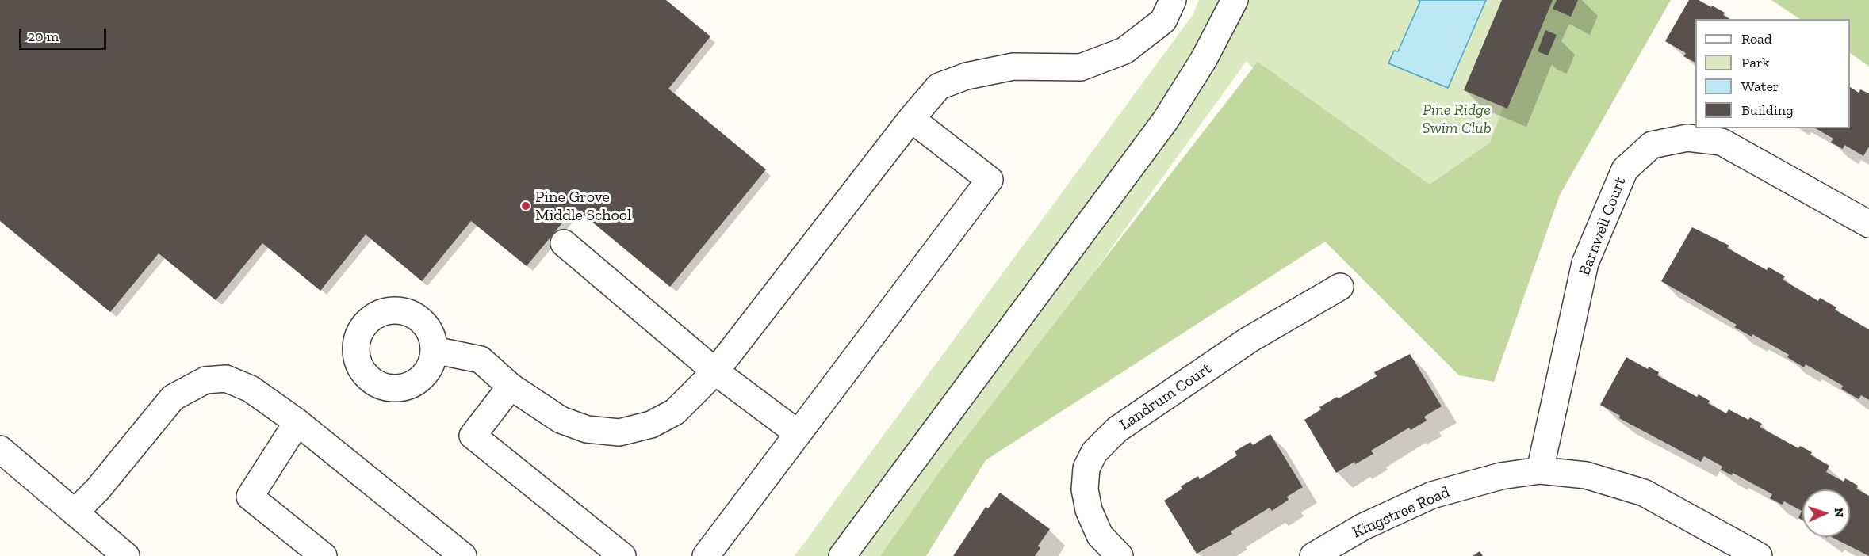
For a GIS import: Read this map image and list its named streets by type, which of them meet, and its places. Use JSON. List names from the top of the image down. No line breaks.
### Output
{"streets":{"street":["Barnwell Court","Landrum Court","Kingstree Road"]},"crossings":[["Barnwell Court","Kingstree Road"]],"parks":["Pine Ridge Swim Club"],"places":["Pine Grove Middle School"],"legend":["Road","Park","Water","Building"],"scale_bar":"20 m","north":"right"}
